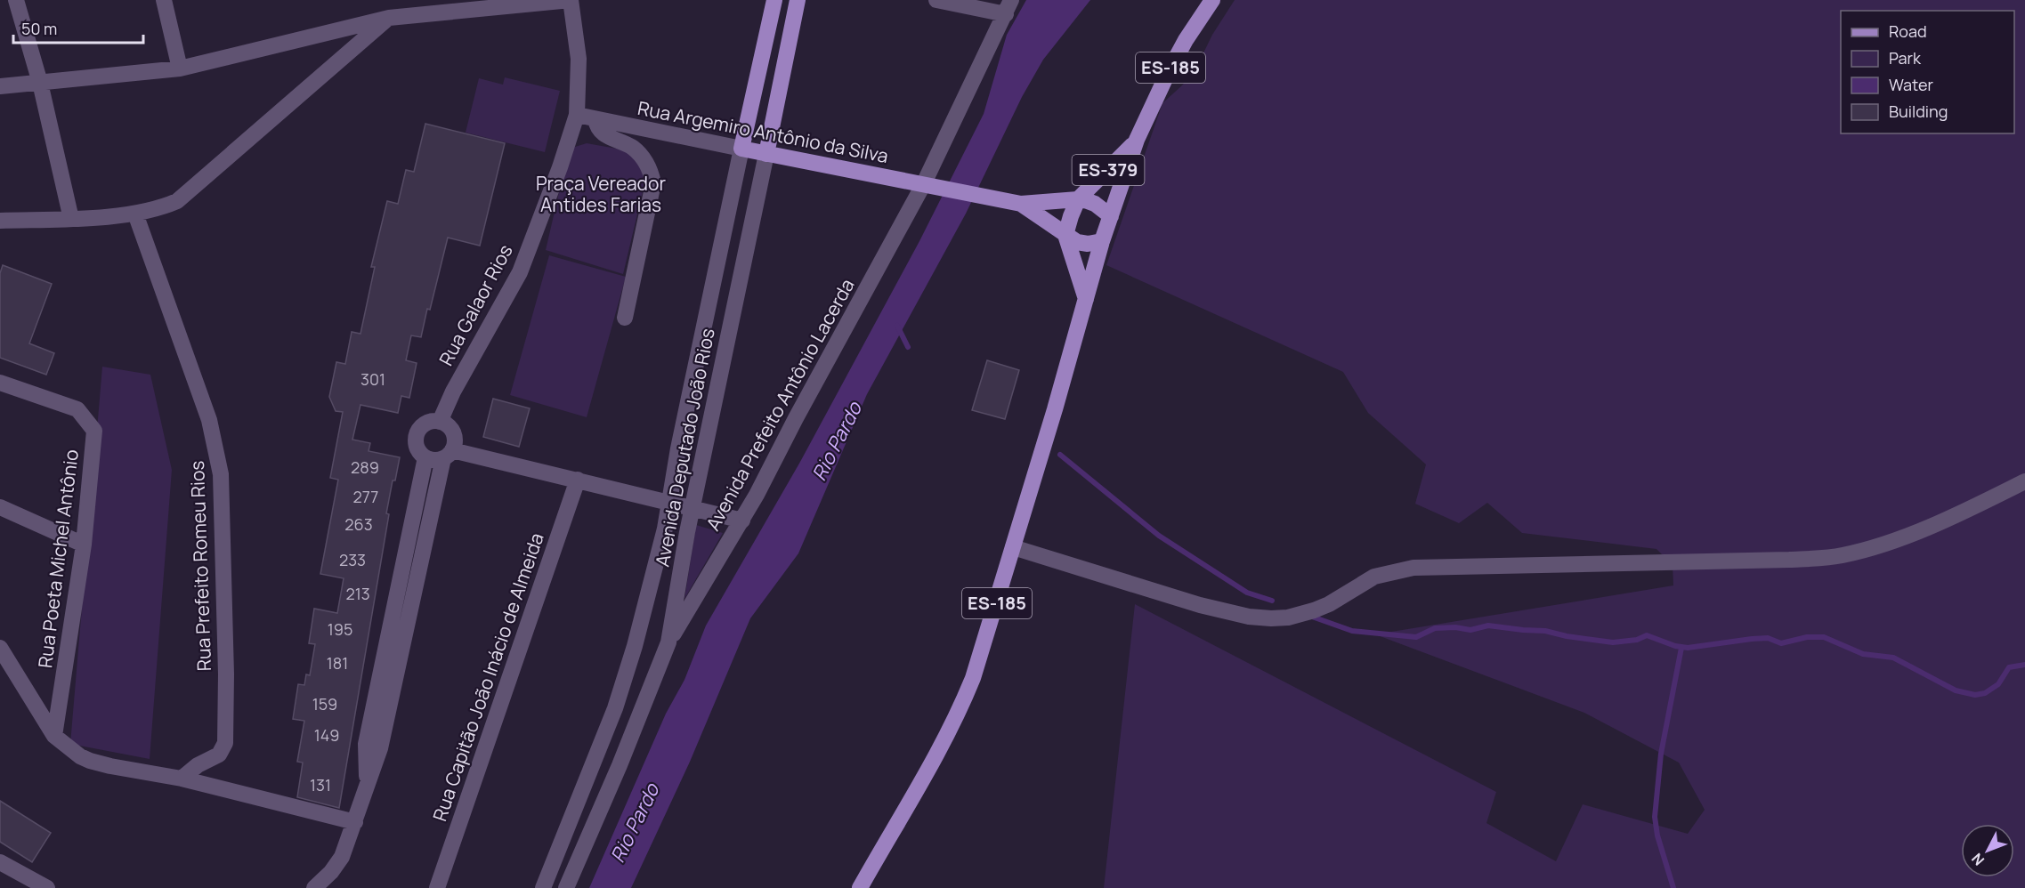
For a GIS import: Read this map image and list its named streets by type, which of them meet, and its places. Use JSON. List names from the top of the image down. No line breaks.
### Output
{"streets":{"main road":["ES-185","Rua Argemiro Antônio da Silva","ES-379","Avenida Deputado João Rios"],"street":["Rua Galaor Rios","Avenida Prefeito Antônio Lacerda","Rua Poeta Michel Antônio","Rua Prefeito Romeu Rios","Rua Capitão João Inácio de Almeida"]},"crossings":[["ES-185","ES-379"],["Rua Argemiro Antônio da Silva","ES-379"],["Rua Argemiro Antônio da Silva","Rua Galaor Rios"],["Rua Argemiro Antônio da Silva","Avenida Prefeito Antônio Lacerda"],["Rua Argemiro Antônio da Silva","Avenida Deputado João Rios"],["Avenida Prefeito Antônio Lacerda","Avenida Deputado João Rios"]],"water":["Rio Pardo"],"parks":["Praça Vereador Antides Farias"],"house_numbers":["301","289","277","263","233","213","195","181","159","149","131"],"legend":["Road","Park","Water","Building"],"scale_bar":"50 m","north":"bottom left"}
